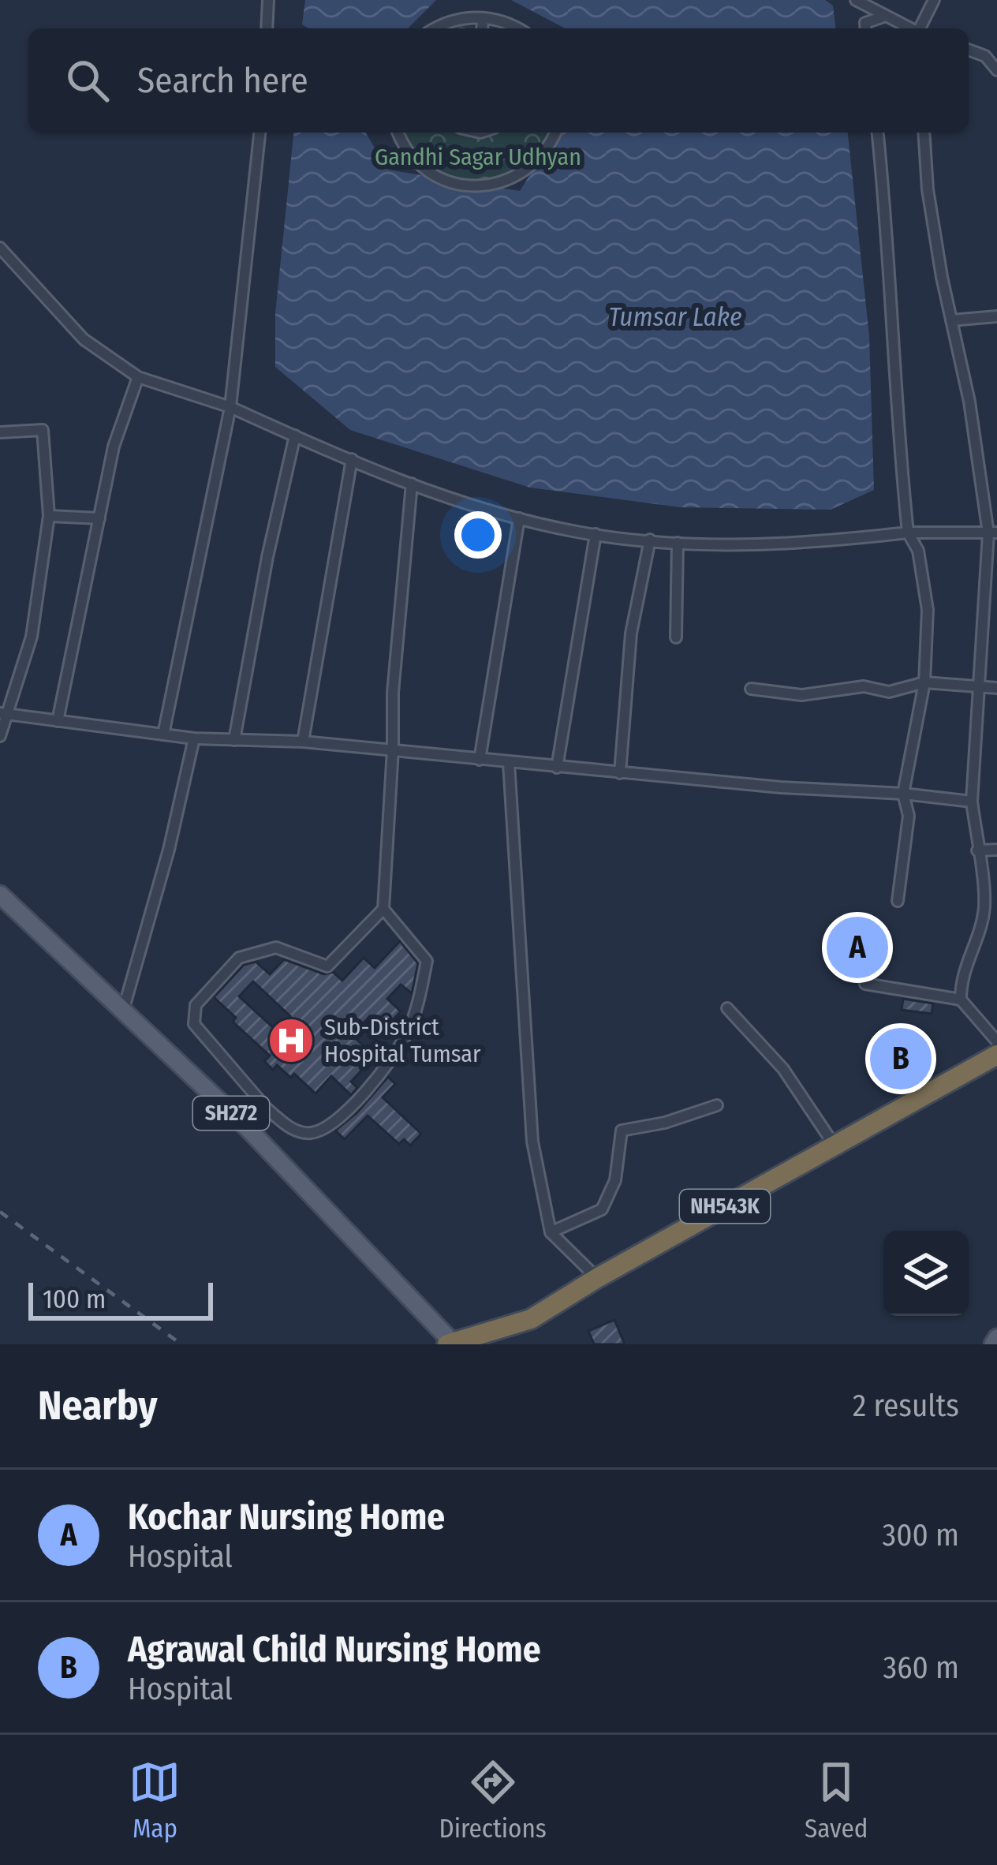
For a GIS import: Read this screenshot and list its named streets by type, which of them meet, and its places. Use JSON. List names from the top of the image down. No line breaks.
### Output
{"streets":{"highway":["NH543K"],"main road":["SH272"]},"crossings":[["SH272","NH543K"]],"water":["Tumsar Lake"],"parks":["Gandhi Sagar Udhyan"],"places":{"hospital":["Sub-District Hospital Tumsar"]},"scale_bar":"100 m","page":{"search":"Search here","pins":["A","B"],"scale":"100 m","heading":["Nearby","2 results"],"list":[{"mark":"A","name":"Kochar Nursing Home","note":"Hospital","value":"300 m"},{"mark":"B","name":"Agrawal Child Nursing Home","note":"Hospital","value":"360 m"}],"nav":["Map","Directions","Saved"]}}
